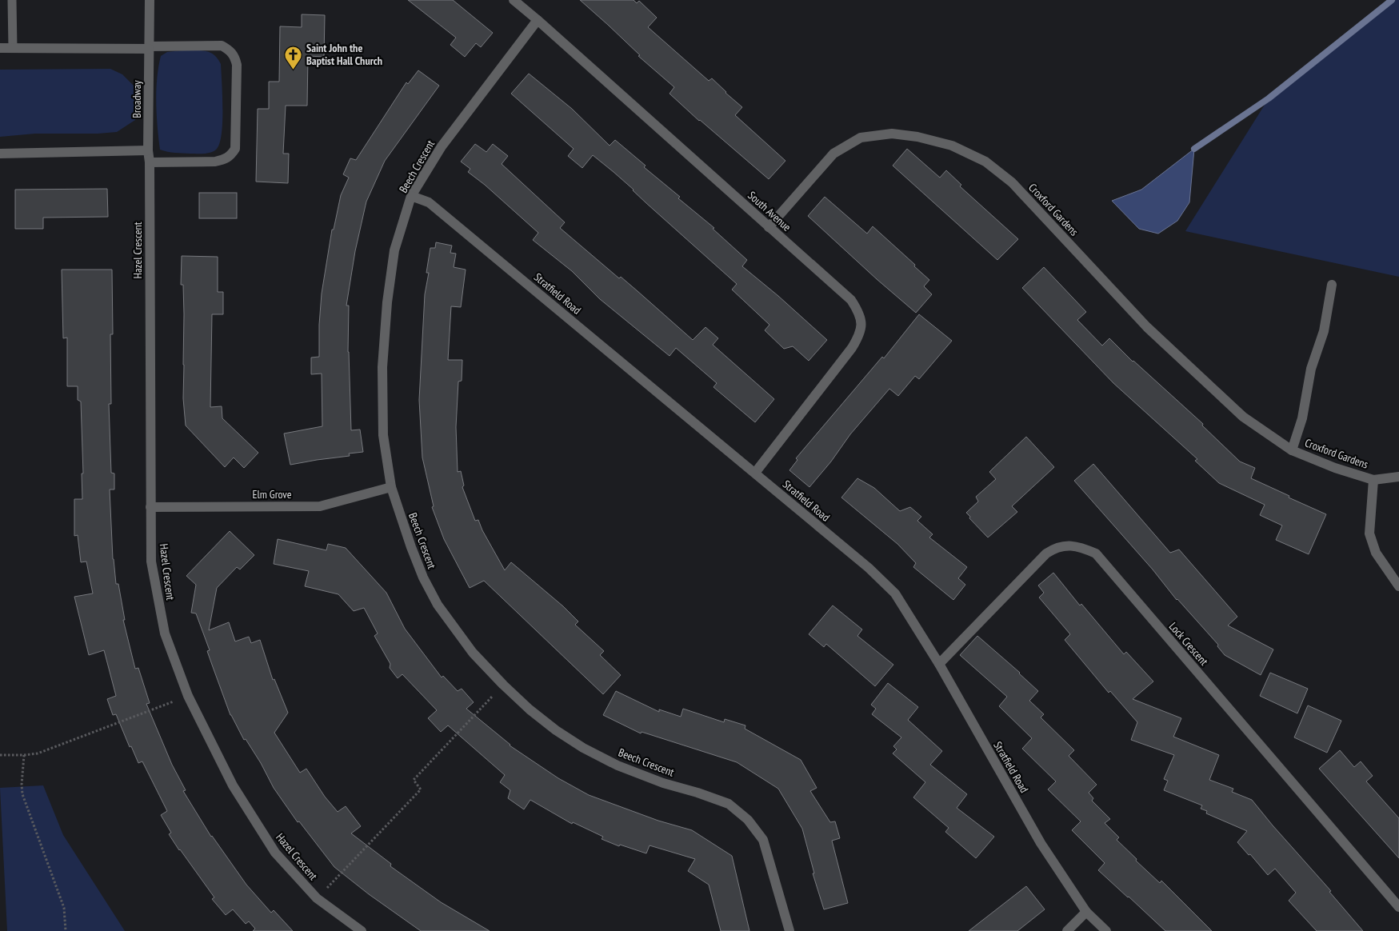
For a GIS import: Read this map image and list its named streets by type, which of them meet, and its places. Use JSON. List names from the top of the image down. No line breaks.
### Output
{"streets":{"street":["Broadway","Beech Crescent","Croxford Gardens","South Avenue","Hazel Crescent","Stratfield Road","Elm Grove","Lock Crescent"]},"crossings":[["Broadway","Hazel Crescent"],["Beech Crescent","South Avenue"],["Beech Crescent","Stratfield Road"],["Beech Crescent","Elm Grove"],["Croxford Gardens","South Avenue"],["South Avenue","Stratfield Road"],["Hazel Crescent","Elm Grove"],["Stratfield Road","Lock Crescent"]],"places":{"church":["Saint John the Baptist Hall Church"]}}
